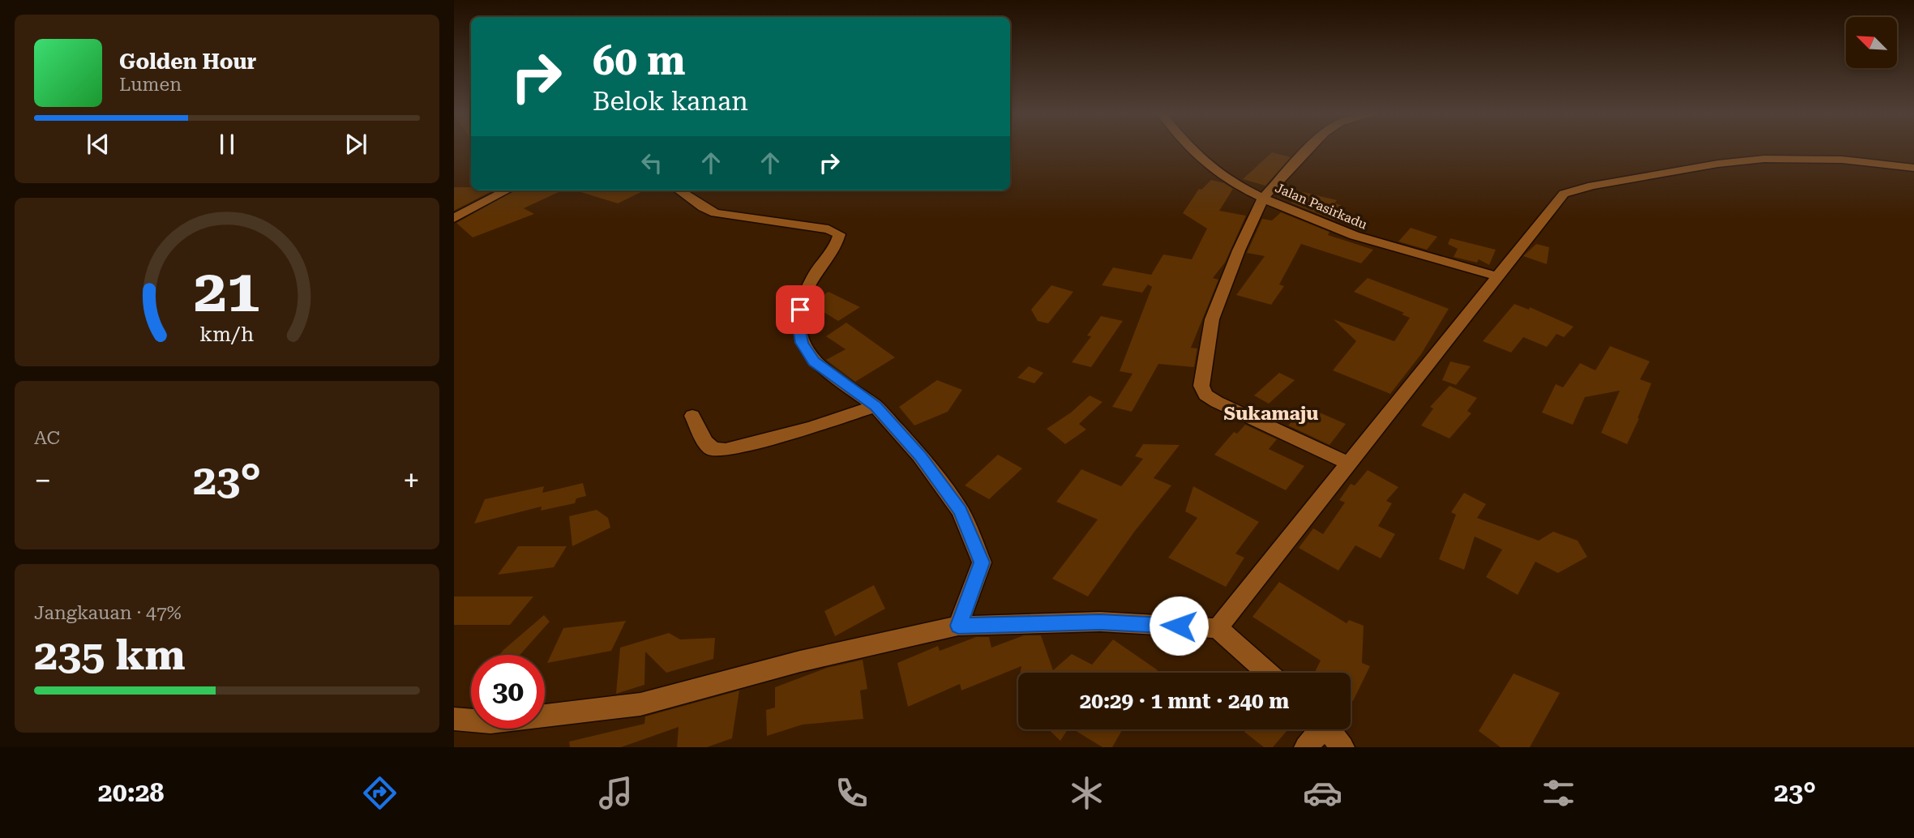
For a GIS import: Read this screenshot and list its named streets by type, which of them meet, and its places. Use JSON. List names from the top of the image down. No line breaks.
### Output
{"streets":{"street":["Jalan Pasirkadu"]},"districts":["Sukamaju"],"north":"top left","page":{"turn":["60 m","Belok kanan"],"song":["Golden Hour","Lumen"],"tile":["AC",["Jangkauan · 47%","235 km"]],"heat":["−","23°","+"],"limit":"30","trip":"20:29 · 1 mnt · 240 m","tabs":["20:28","23°"],"gauge":["21","km/h"]}}
